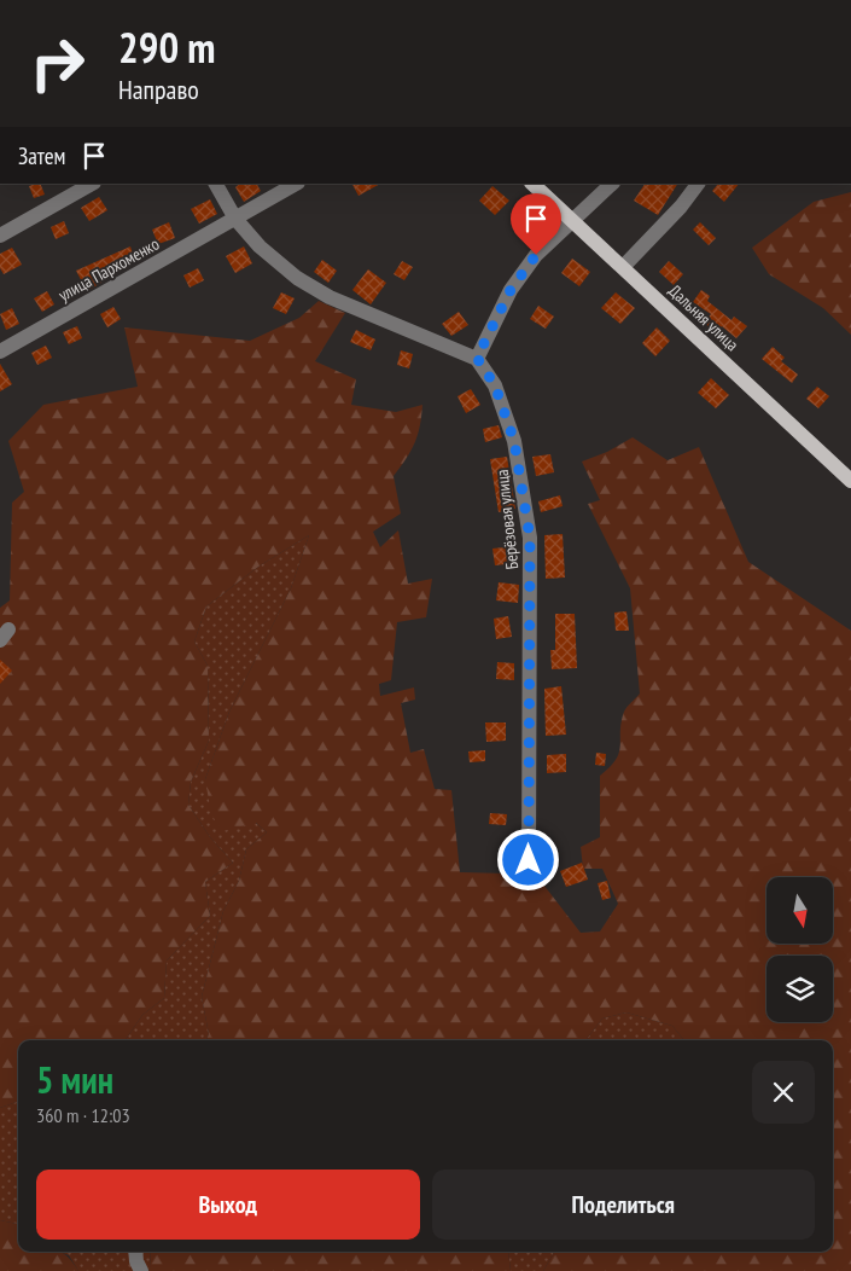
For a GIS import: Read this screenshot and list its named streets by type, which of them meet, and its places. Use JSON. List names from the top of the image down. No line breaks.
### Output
{"streets":{"main road":["Дальняя улица"],"street":["улица Пархоменко","Берёзовая улица"]},"north":"bottom","page":{"turn":["290 m","Направо"],"then":"Затем","heading":["5 мин","360 m · 12:03"],"buttons":["Выход","Поделиться"]}}
